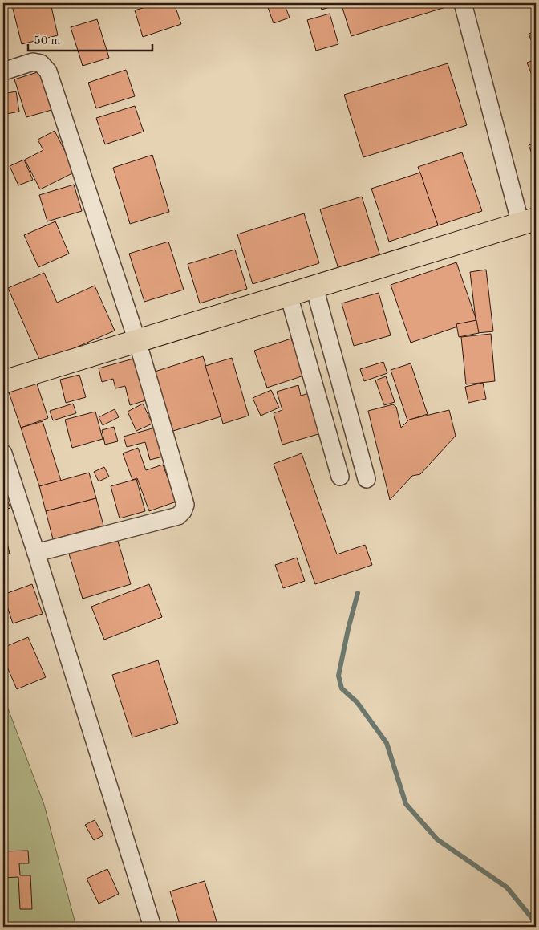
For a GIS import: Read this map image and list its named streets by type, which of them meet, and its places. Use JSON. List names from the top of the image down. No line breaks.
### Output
{"scale_bar":"50 m"}
